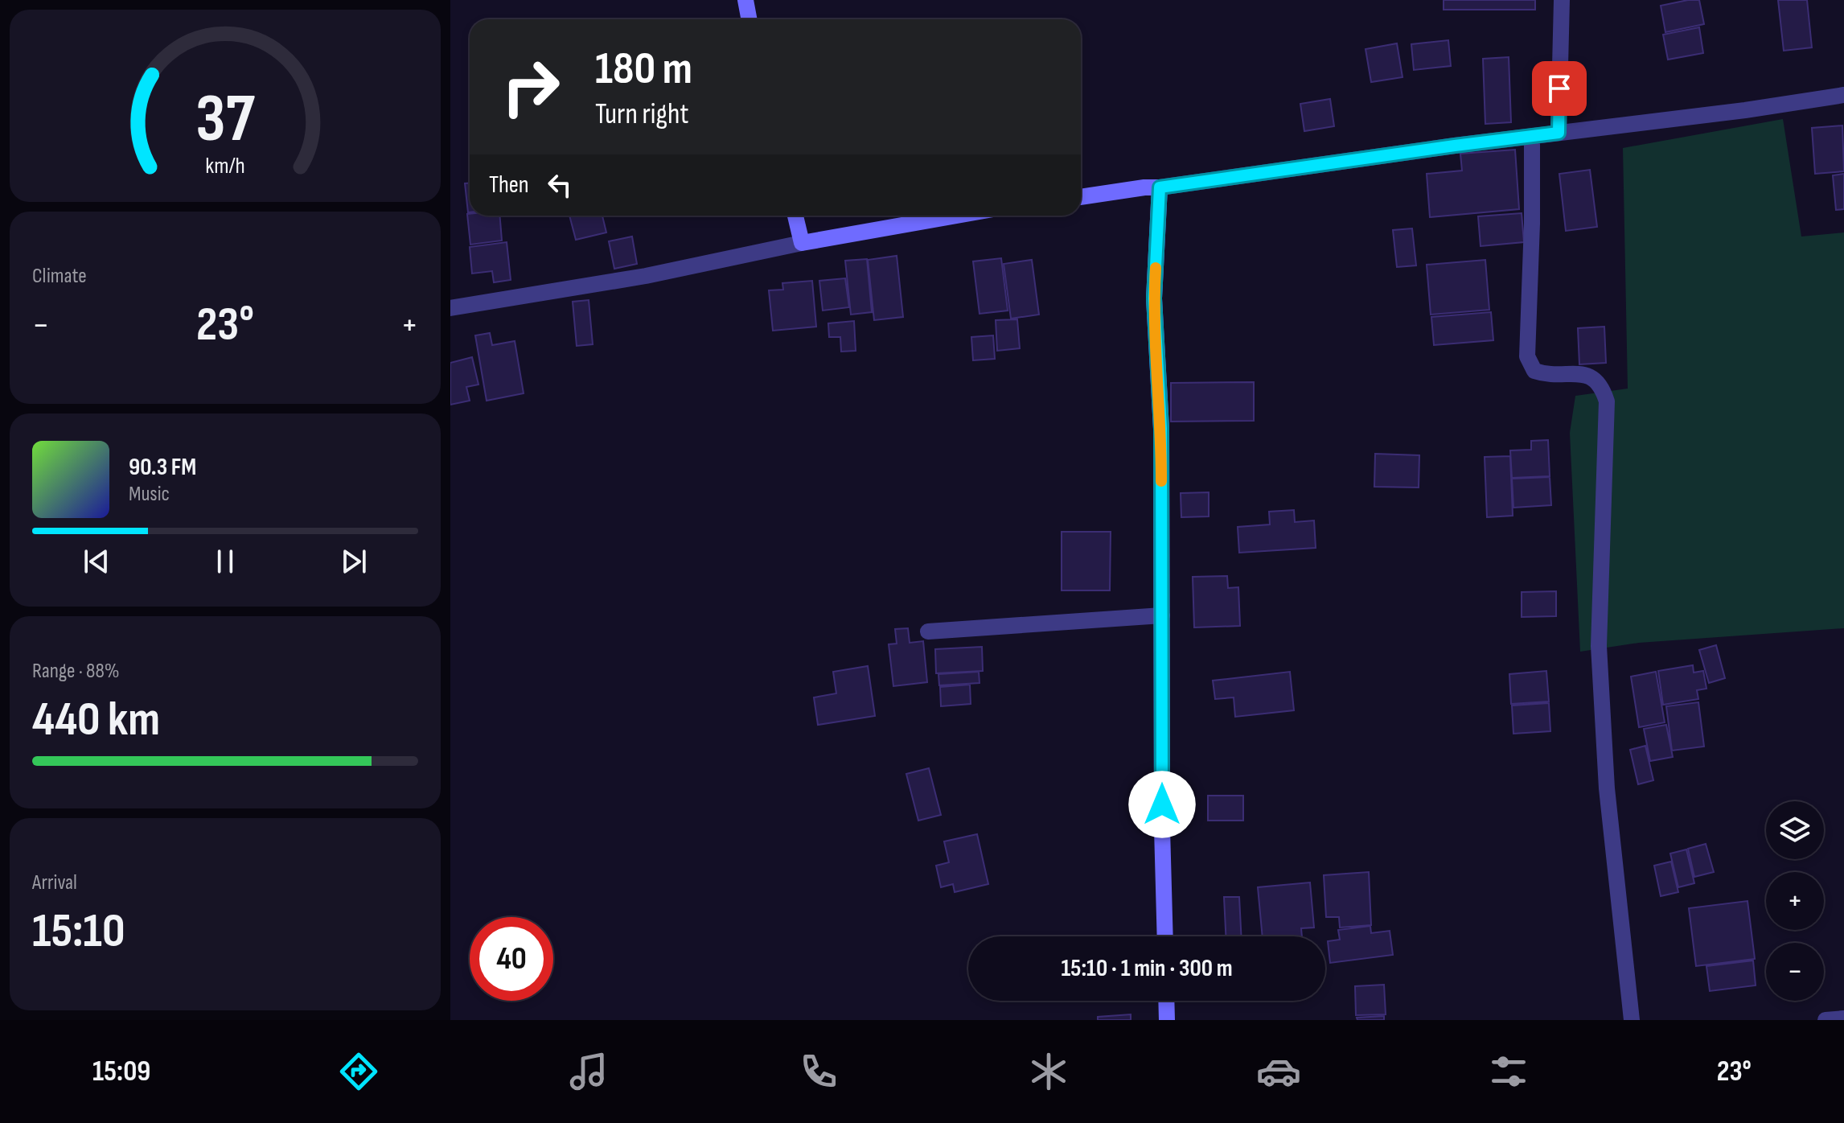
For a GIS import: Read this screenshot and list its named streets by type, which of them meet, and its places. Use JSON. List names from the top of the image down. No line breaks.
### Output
{"page":{"turn":["180 m","Turn right"],"then":"Then","tile":["Climate",["Range · 88%","440 km"],["Arrival","15:10"]],"heat":["−","23°","+"],"song":["90.3 FM","Music"],"map_buttons":["+","−"],"limit":"40","trip":"15:10 · 1 min · 300 m","tabs":["15:09","23°"],"gauge":["37","km/h"]}}
